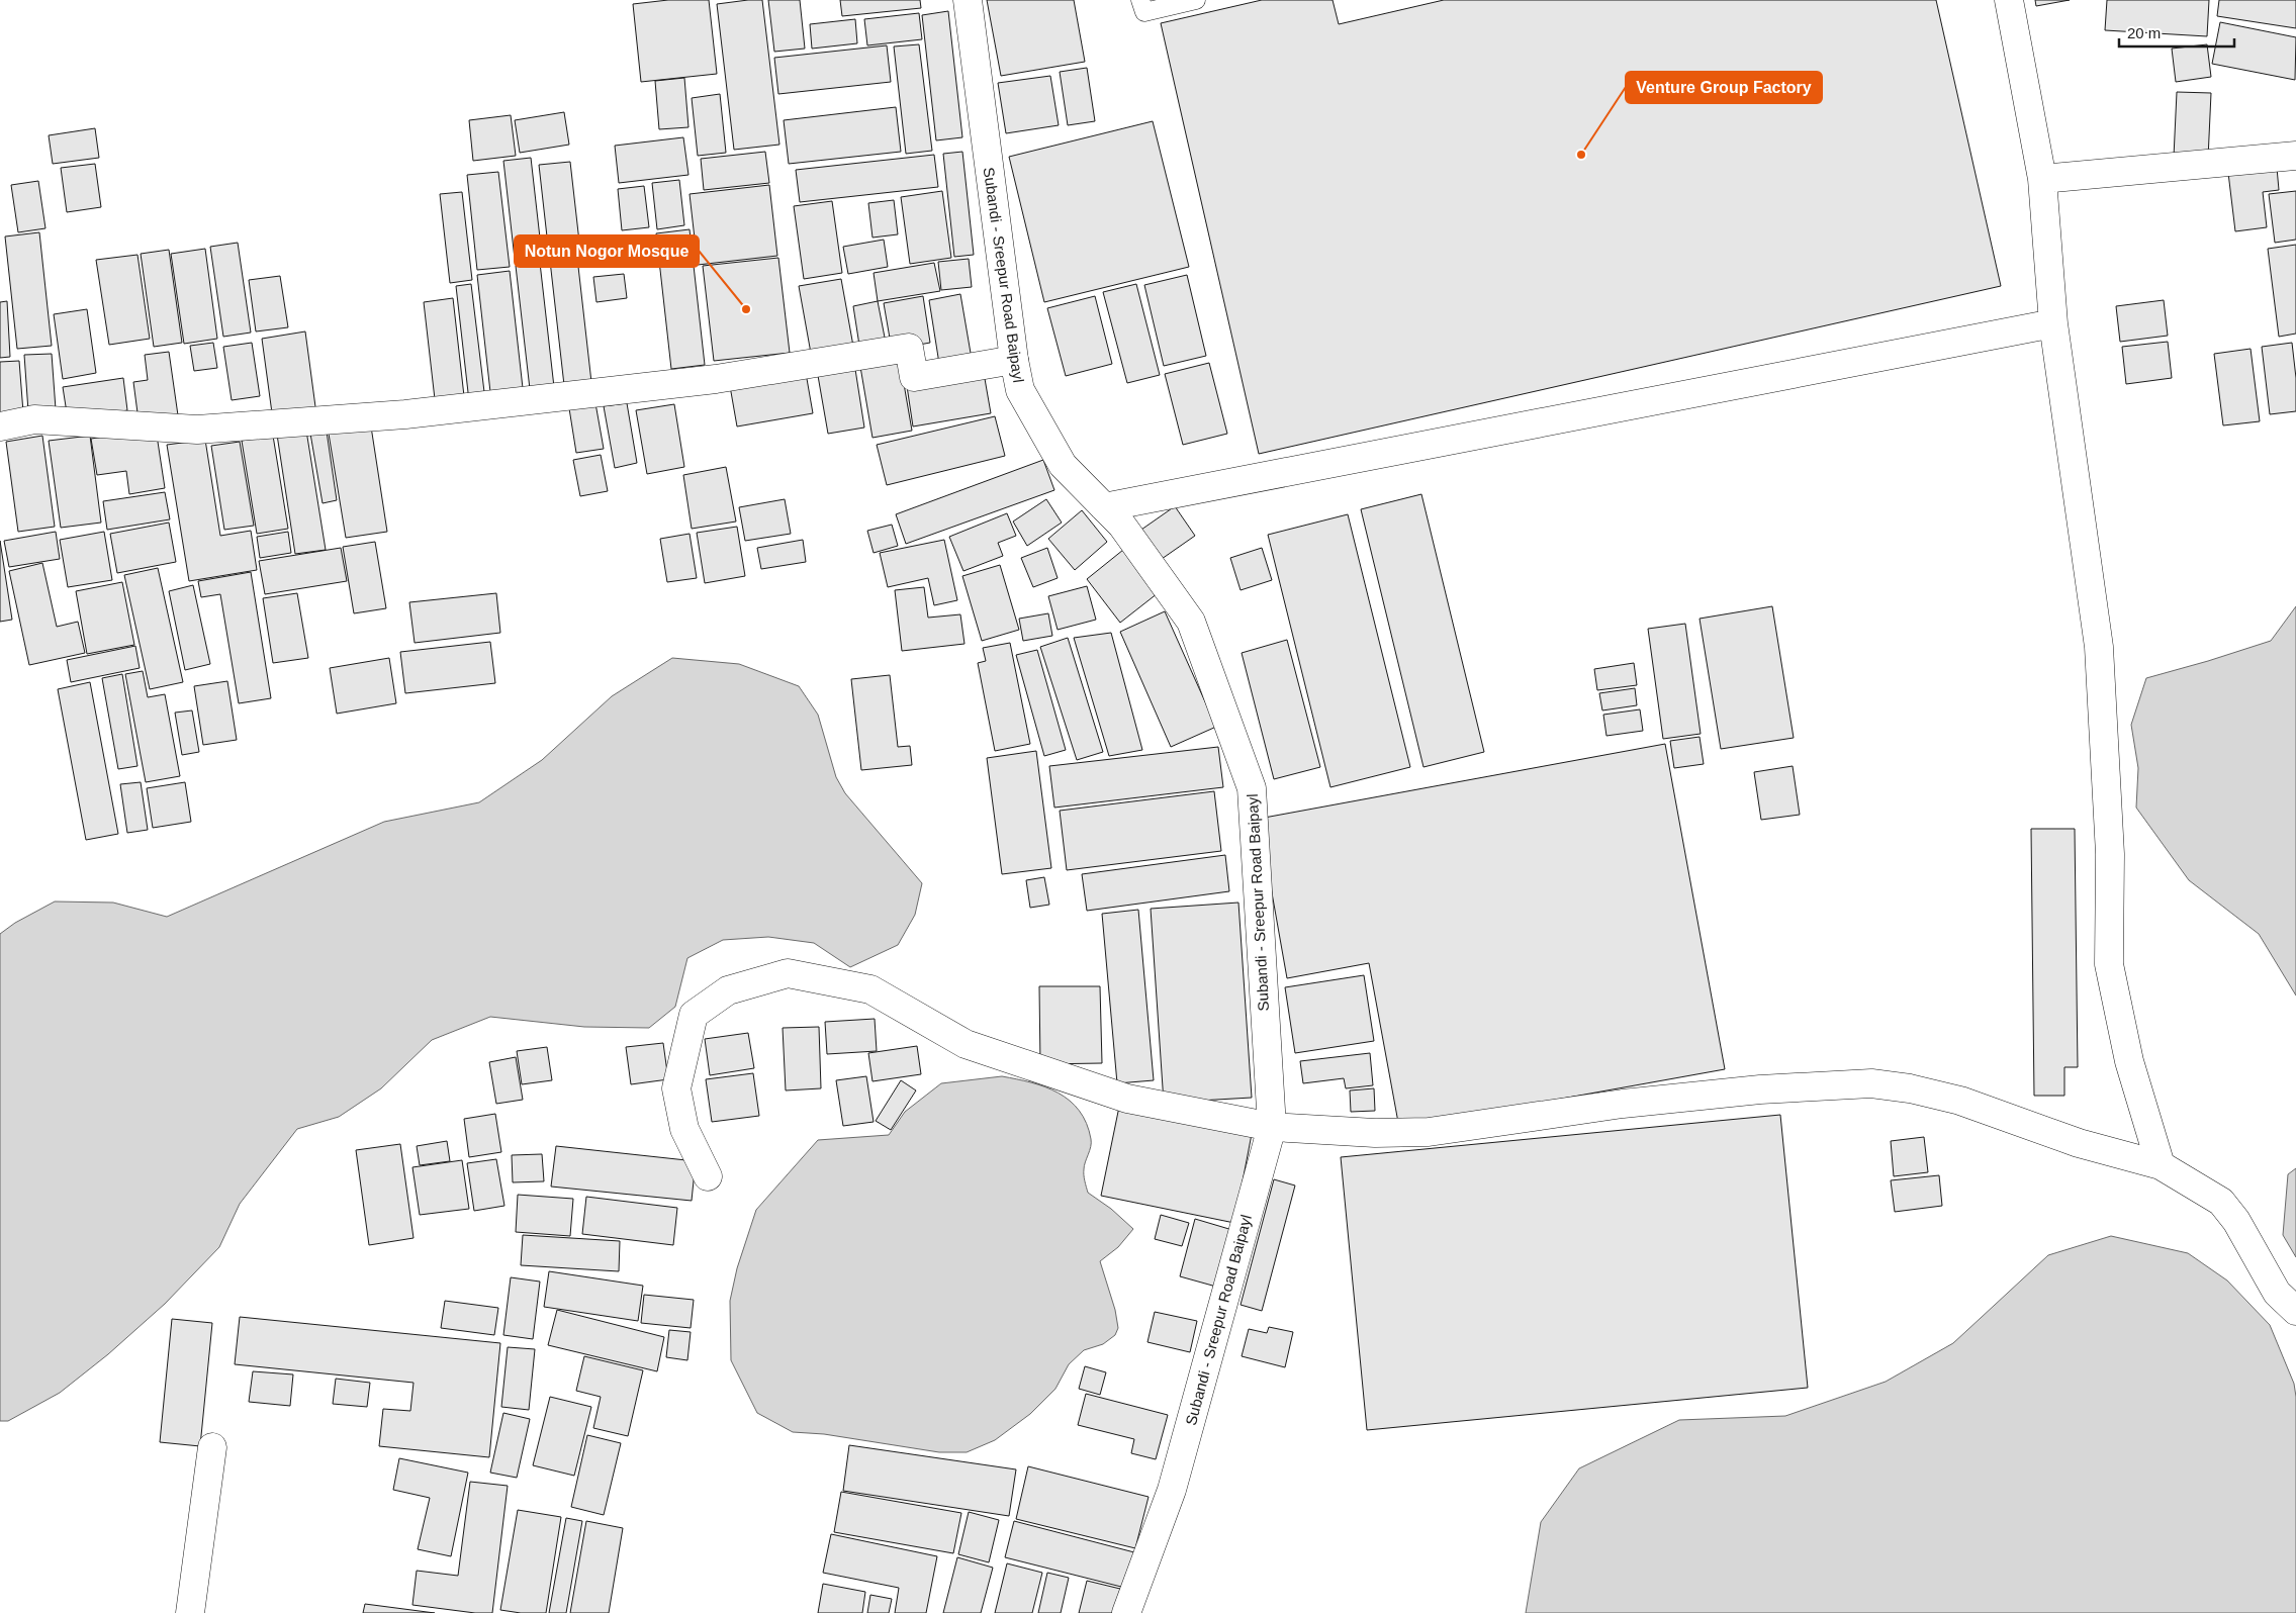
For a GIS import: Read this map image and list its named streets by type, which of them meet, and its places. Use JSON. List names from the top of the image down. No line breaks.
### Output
{"streets":{"street":["Subandi - Sreepur Road Baipayl"]},"places":["Venture Group Factory","Notun Nogor Mosque"],"scale_bar":"20 m"}
